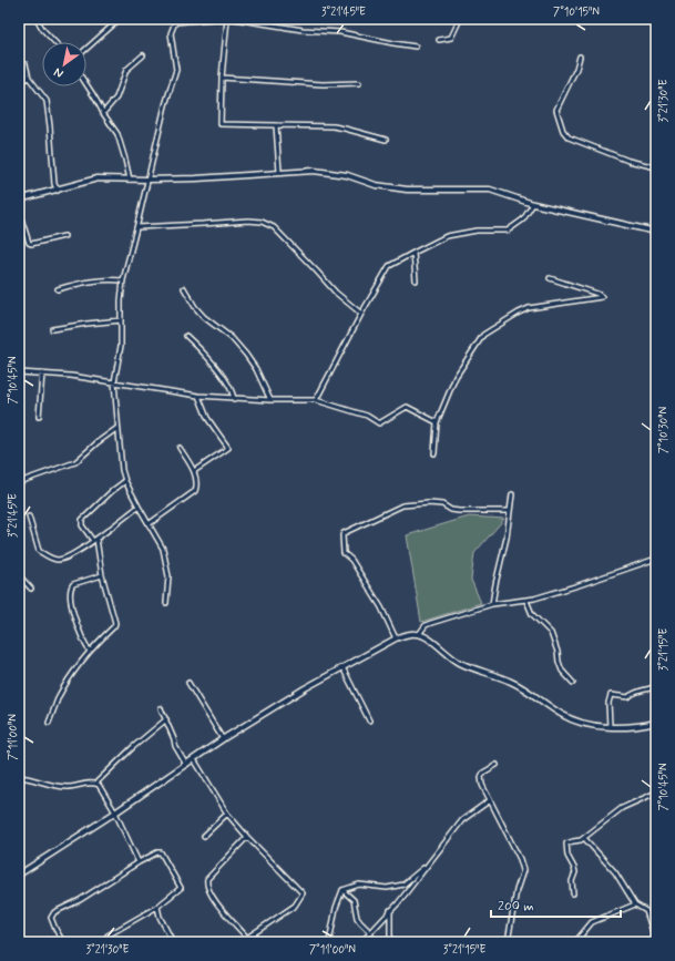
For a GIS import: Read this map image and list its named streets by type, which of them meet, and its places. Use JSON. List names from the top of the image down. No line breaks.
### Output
{"scale_bar":"200 m","north":"bottom left","coordinates":["3°21'45\"E","7°10'15\"N","3°21'30\"E","7°10'45\"N","7°10'30\"N","3°21'15\"E","7°11'00\"N"]}
